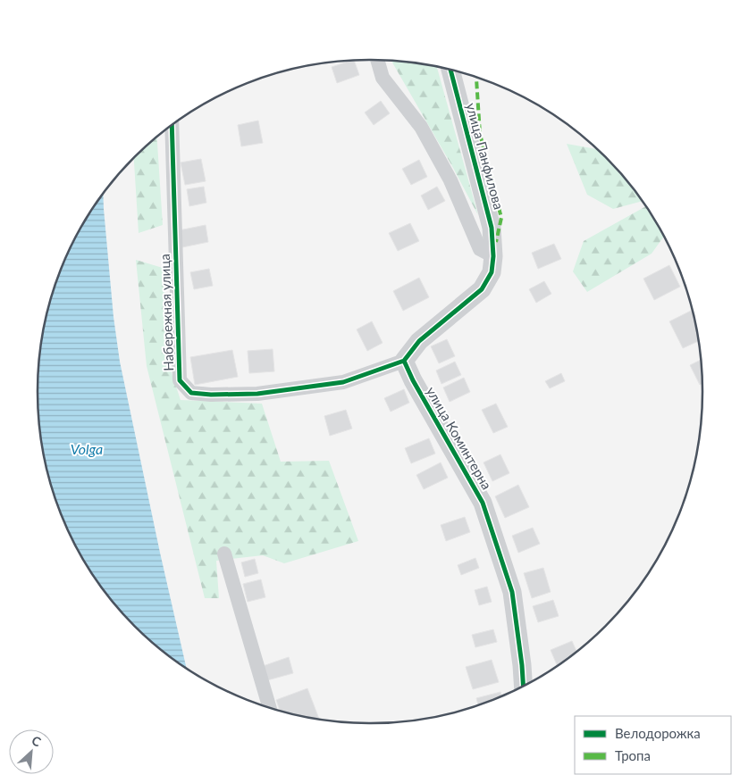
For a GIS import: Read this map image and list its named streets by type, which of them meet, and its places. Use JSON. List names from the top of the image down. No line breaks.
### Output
{"streets":{"street":["улица Панфилова","Набережная улица","улица Коминтерна"]},"crossings":[["Набережная улица","улица Коминтерна"]],"water":["Volga"],"legend":["Велодорожка","Тропа"],"north":"top right"}
